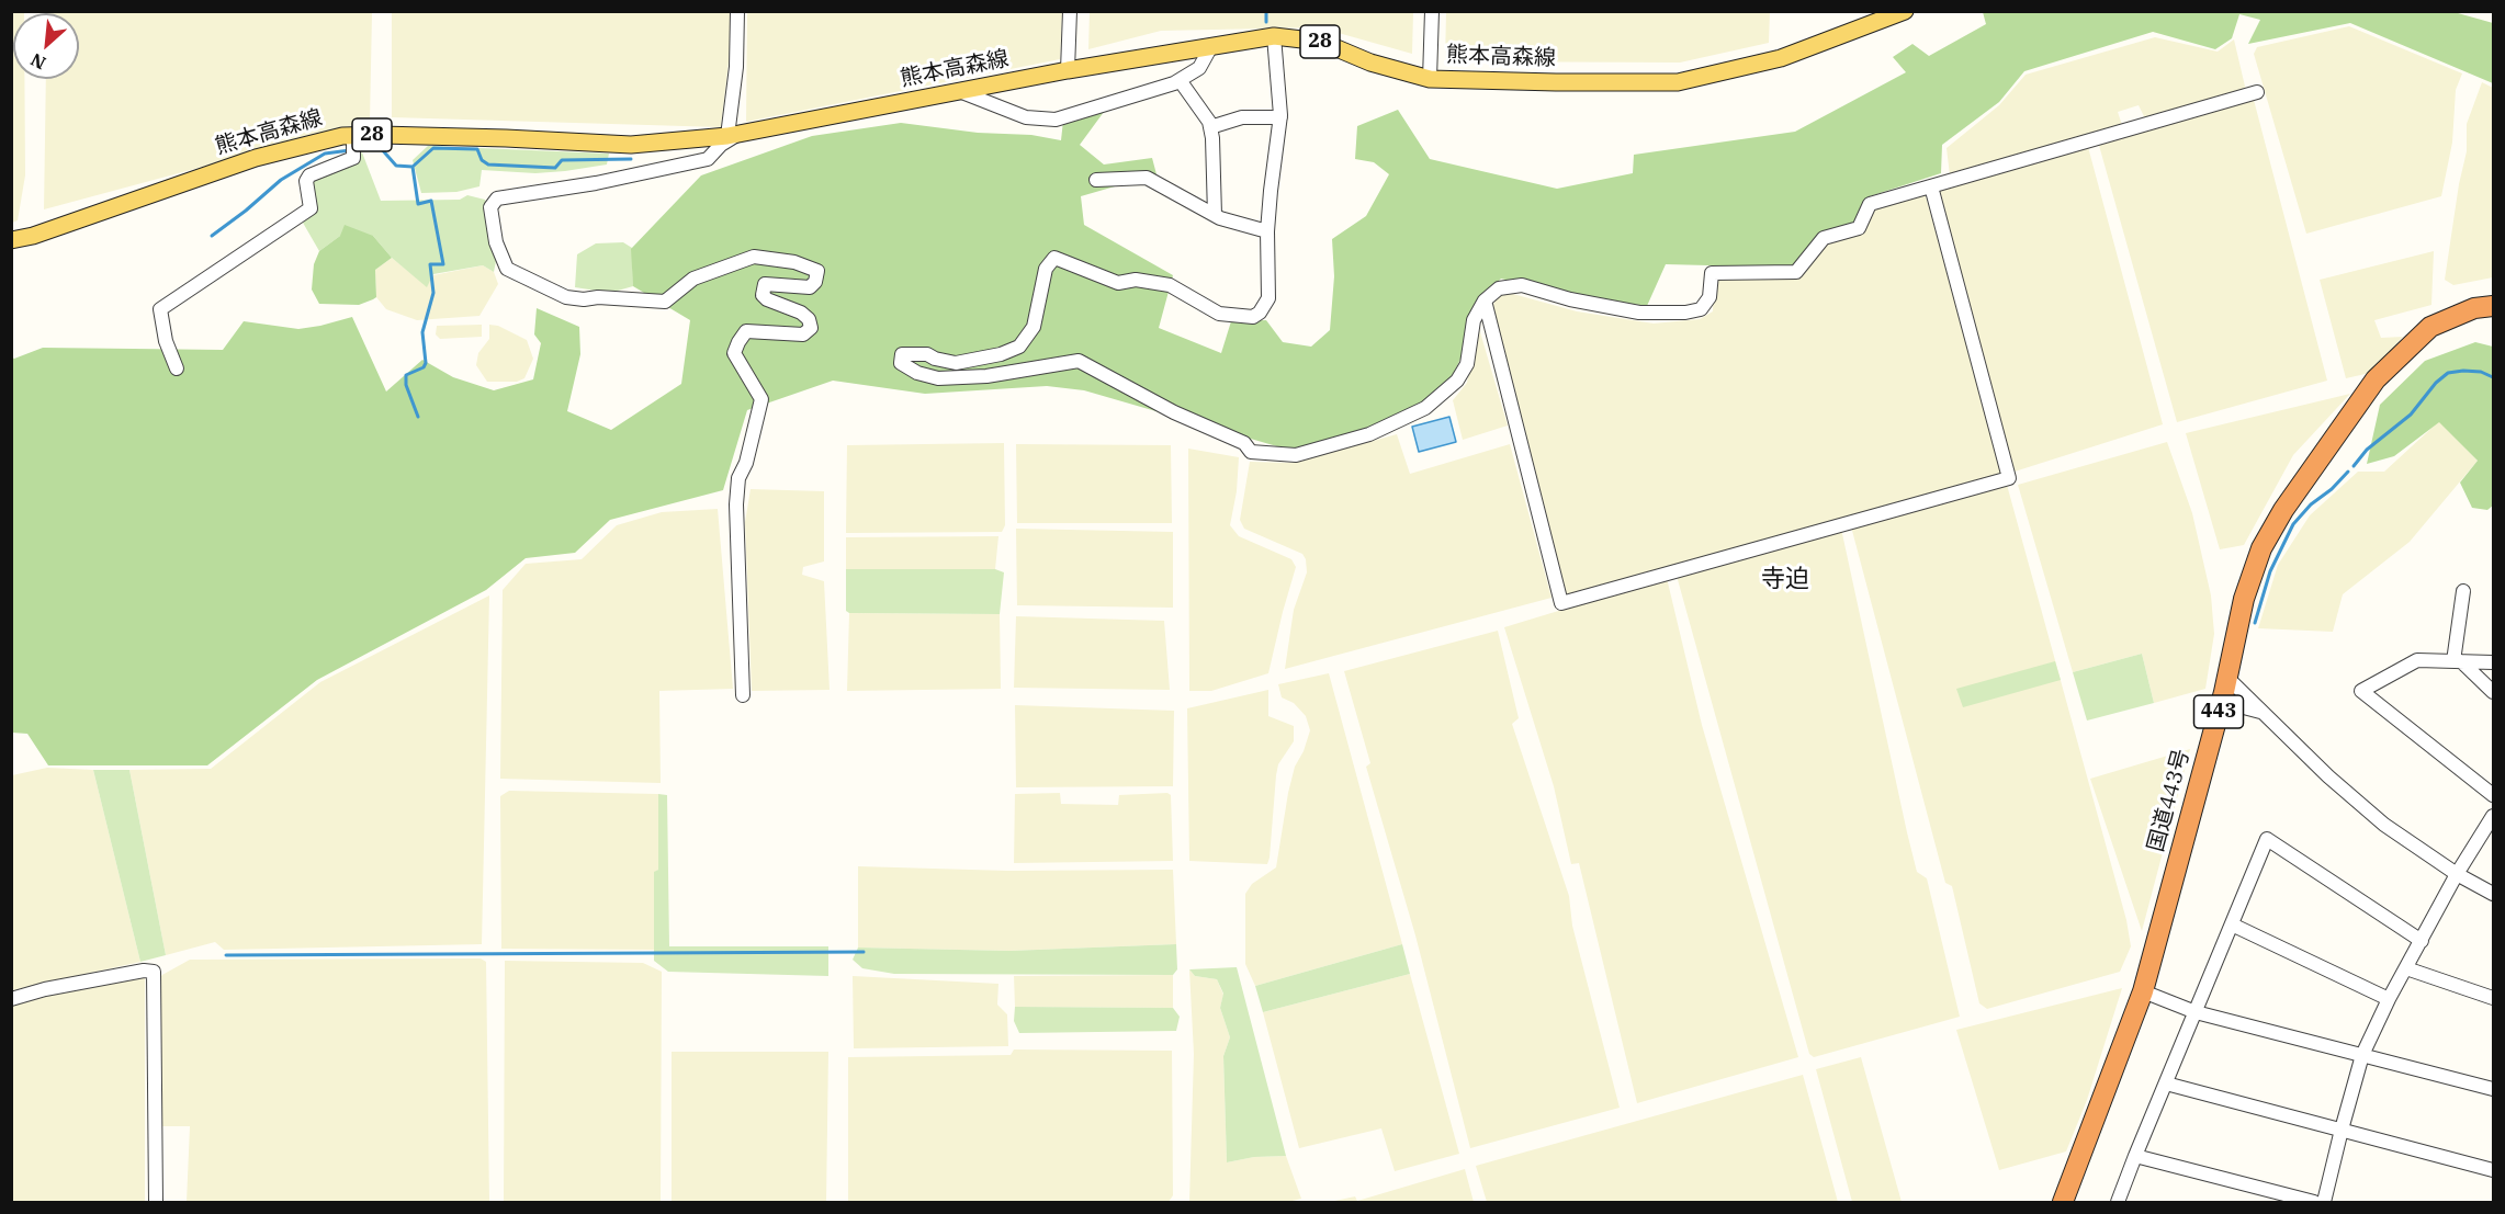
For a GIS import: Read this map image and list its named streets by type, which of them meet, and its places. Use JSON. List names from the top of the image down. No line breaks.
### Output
{"streets":{"highway":["443","国道443号"],"main road":["28","熊本高森線"]},"districts":["寺迫"],"north":"bottom left"}
